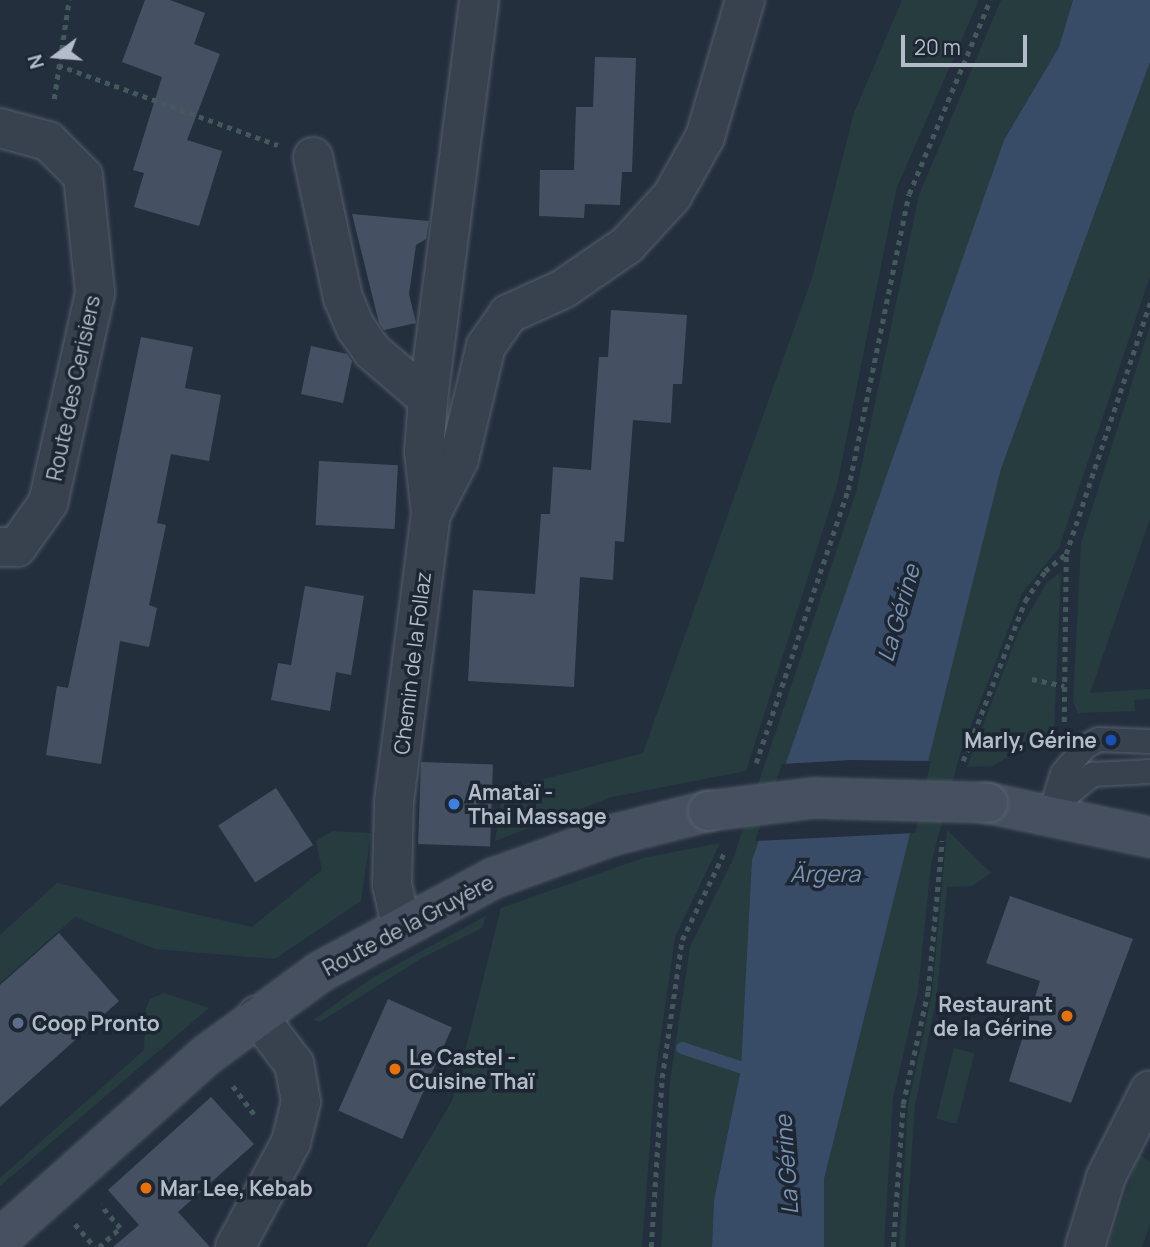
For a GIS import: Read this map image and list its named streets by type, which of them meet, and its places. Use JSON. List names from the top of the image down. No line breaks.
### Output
{"streets":{"main road":["Route de la Gruyère"],"street":["Route des Cerisiers","Chemin de la Follaz"]},"crossings":[["Chemin de la Follaz","Route de la Gruyère"]],"water":["La Gérine","Ärgera"],"places":["Marly, Gérine","Amataï - Thai Massage","Restaurant de la Gérine","Coop Pronto","Le Castel - Cuisine Thaï","Mar Lee, Kebab"],"scale_bar":"20 m","north":"left"}
